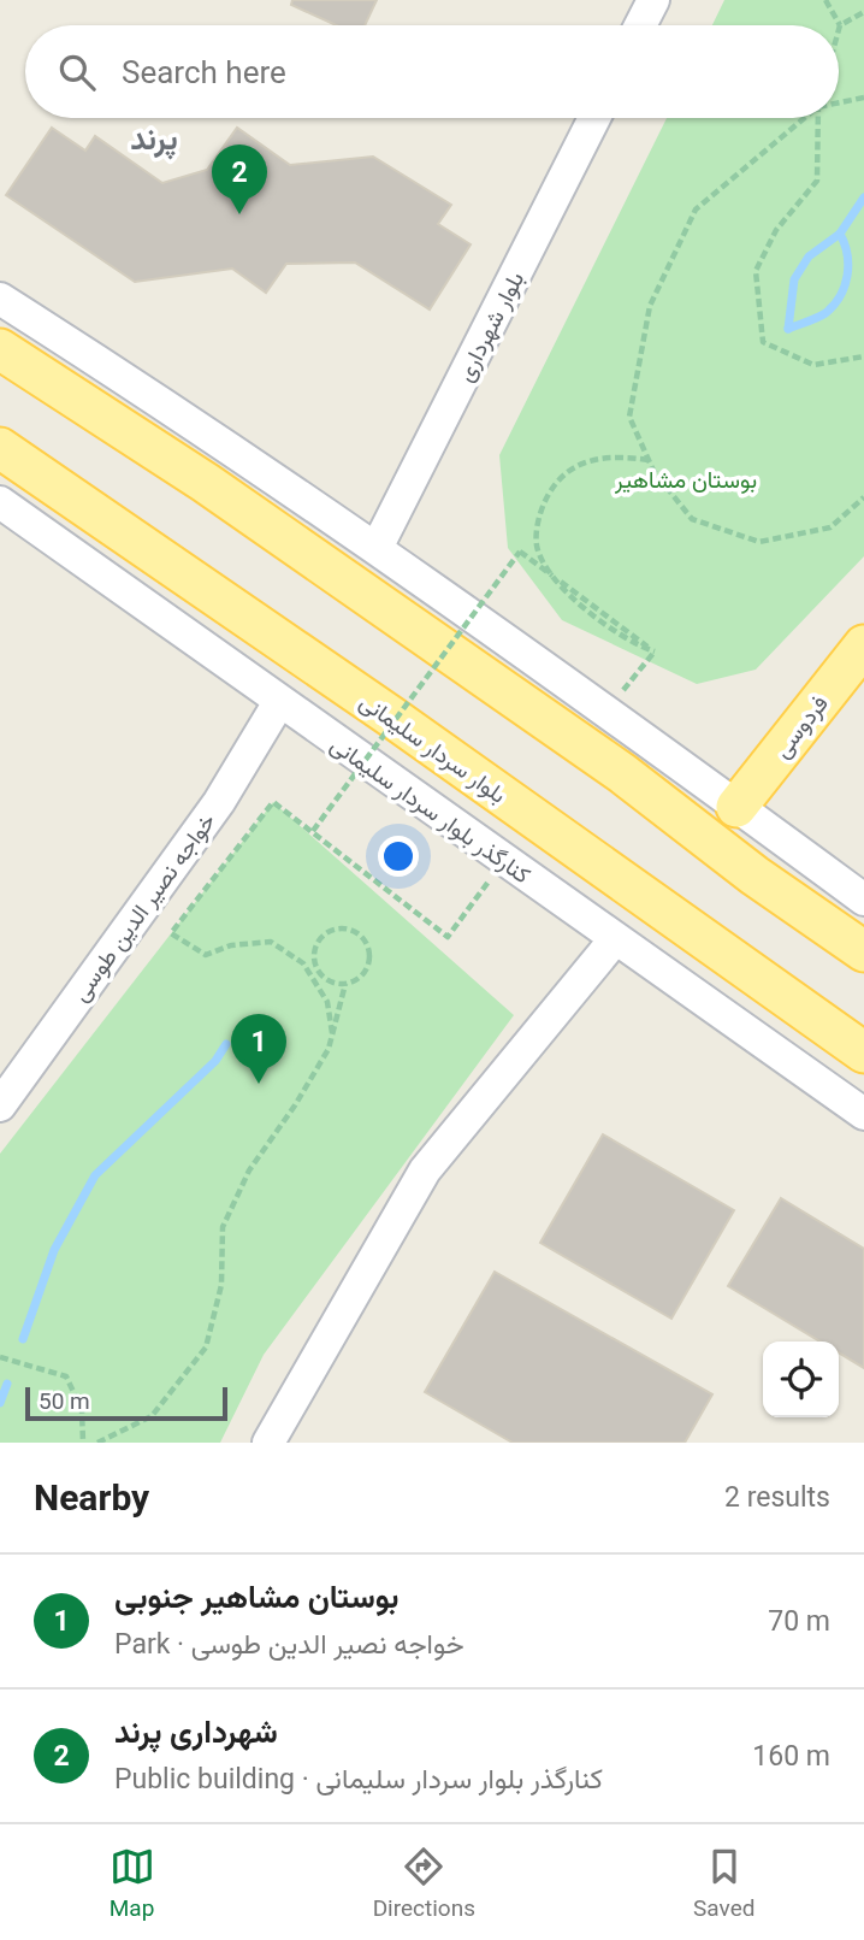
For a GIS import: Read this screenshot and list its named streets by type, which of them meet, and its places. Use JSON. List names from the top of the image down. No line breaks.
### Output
{"streets":{"main road":["فردوسی","بلوار سردار سلیمانی"],"street":["بلوار شهرداری","کنارگذر بلوار سردار سلیمانی","خواجه نصیر الدین طوسی"]},"crossings":[["کنارگذر بلوار سردار سلیمانی","خواجه نصیر الدین طوسی"]],"districts":["پرند"],"parks":["بوستان مشاهیر"],"scale_bar":"50 m","page":{"search":"Search here","pins":["2","1"],"scale":"50 m","heading":["Nearby","2 results"],"list":[{"mark":"1","name":"بوستان مشاهیر جنوبی","note":"Park · خواجه نصیر الدین طوسی","value":"70 m"},{"mark":"2","name":"شهرداری پرند","note":"Public building · کنارگذر بلوار سردار سلیمانی","value":"160 m"}],"nav":["Map","Directions","Saved"]}}
